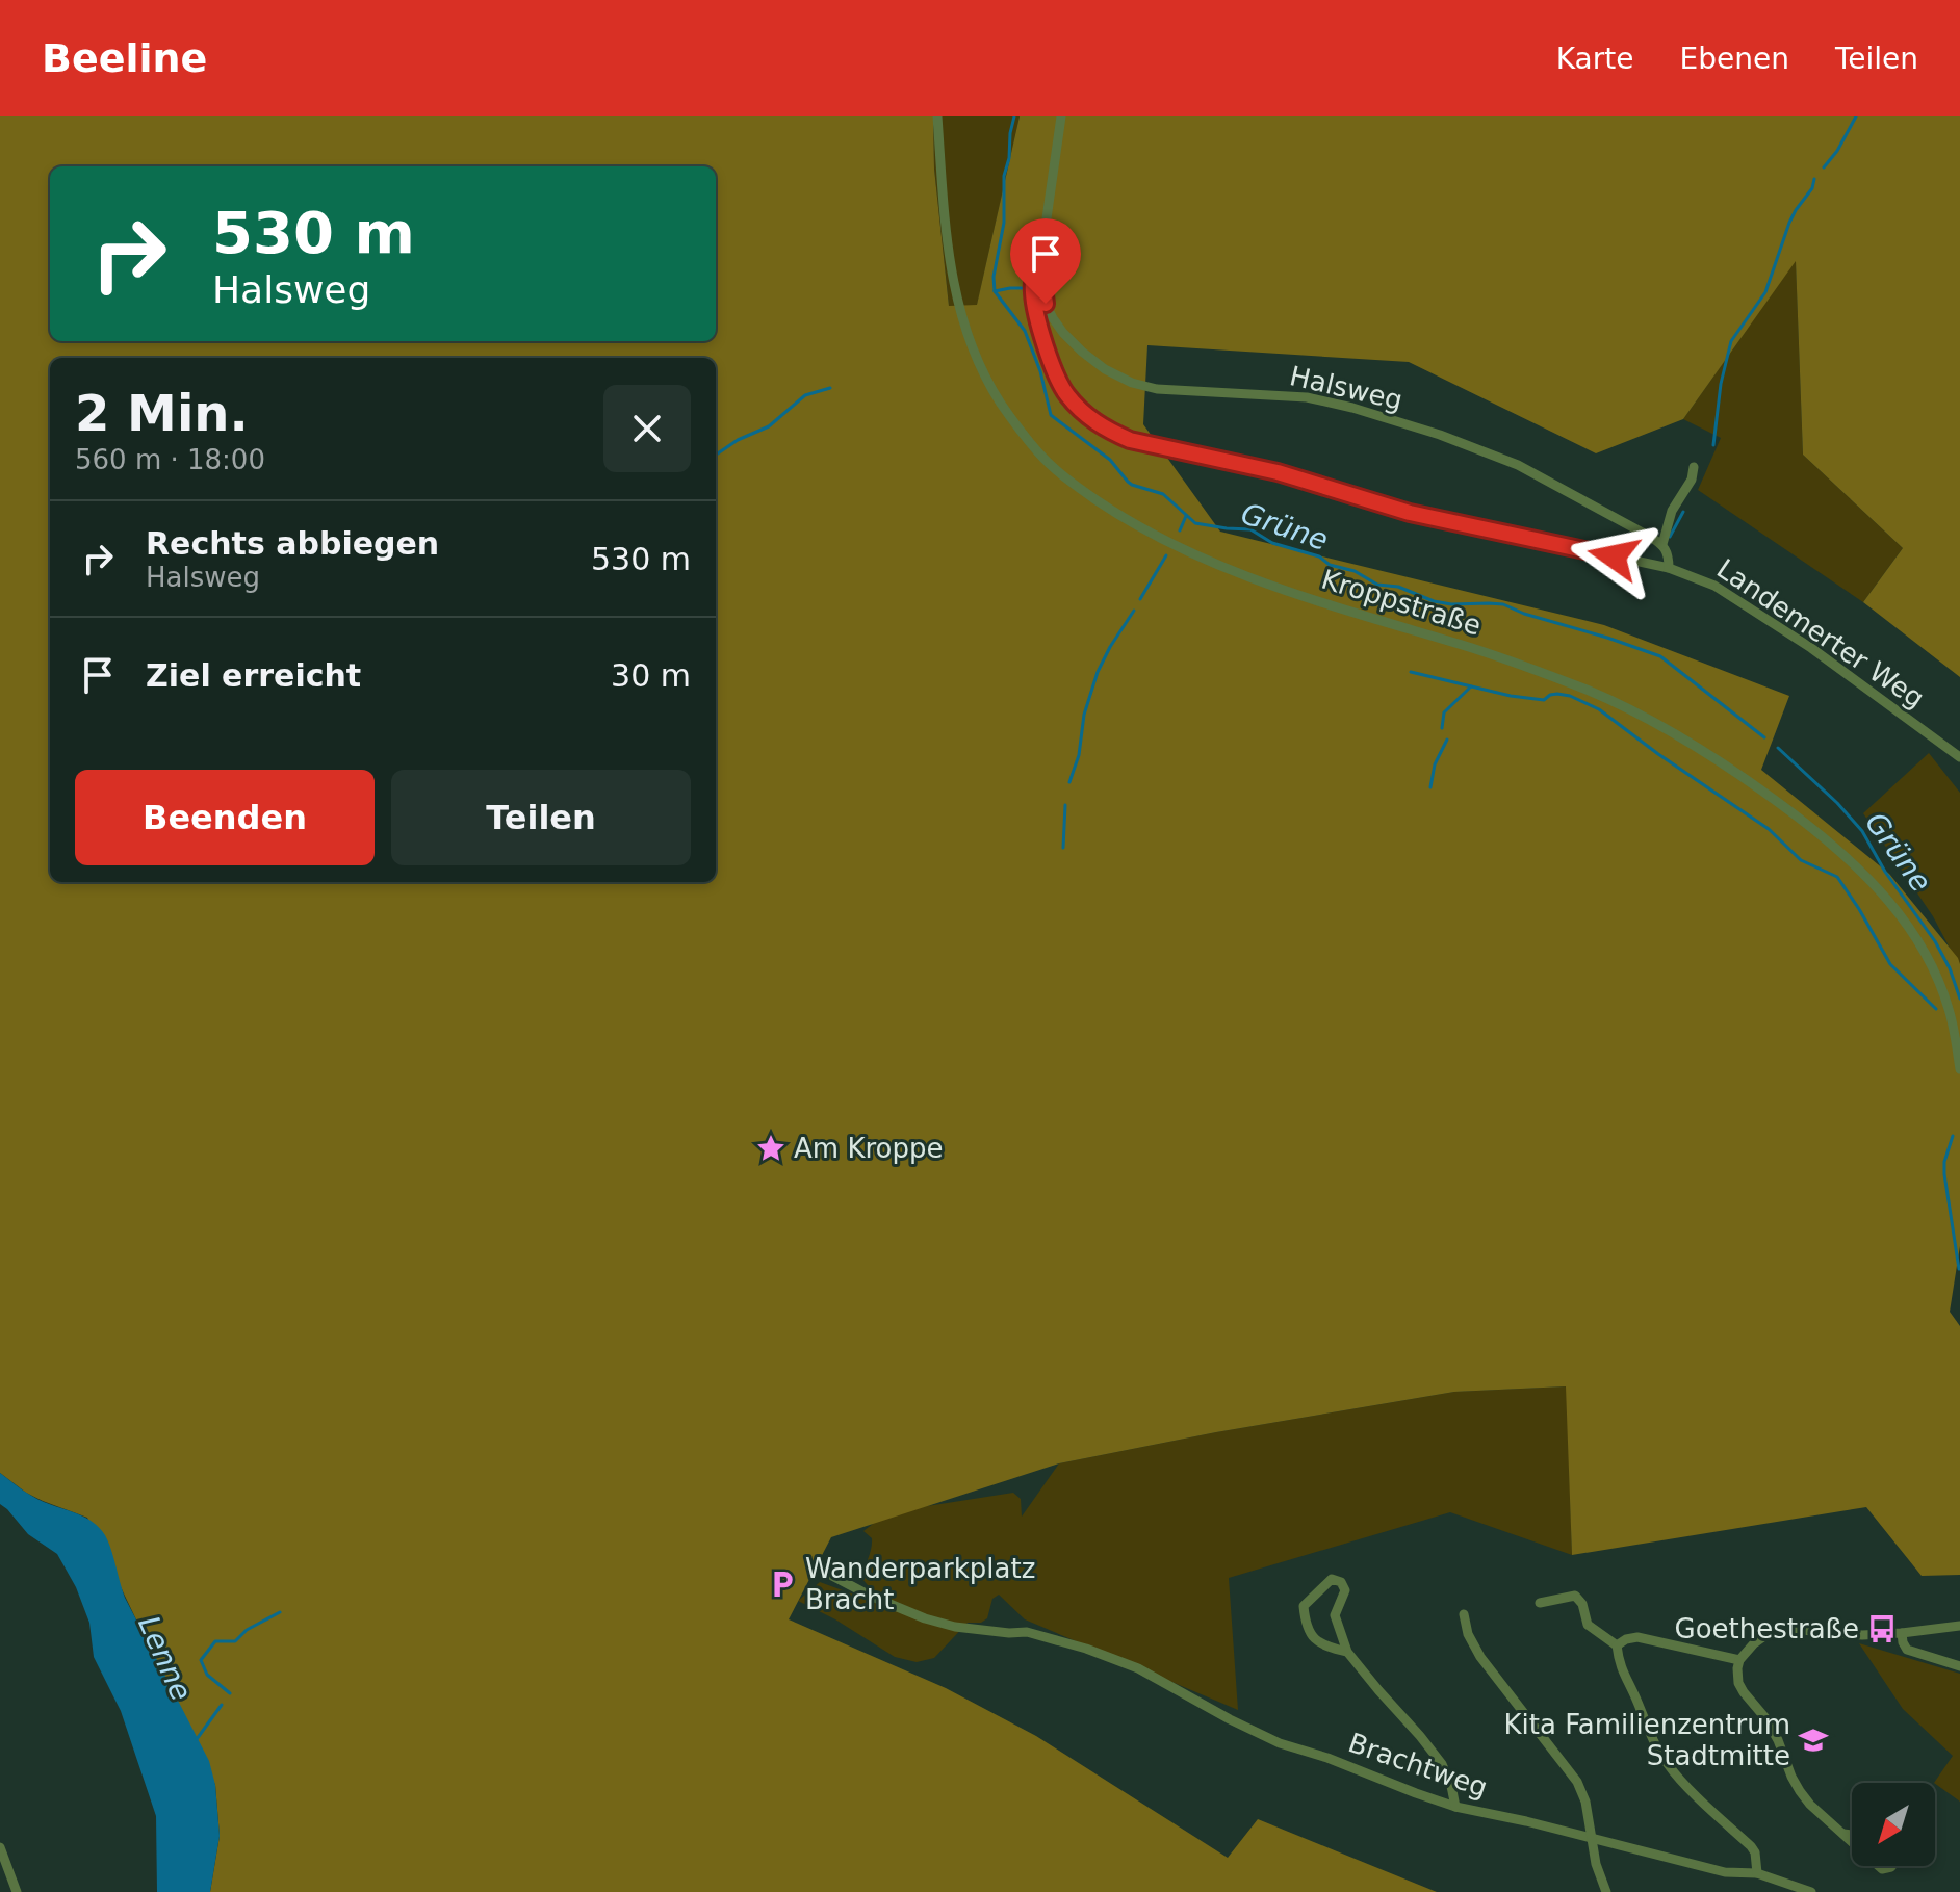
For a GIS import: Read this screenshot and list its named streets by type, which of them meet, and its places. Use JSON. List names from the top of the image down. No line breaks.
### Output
{"streets":{"street":["Halsweg","Kroppstraße","Landemerter Weg","Brachtweg"]},"crossings":[["Halsweg","Landemerter Weg"]],"water":["Grüne","Lenne"],"places":{"place":["Am Kroppe"],"parking":["Wanderparkplatz Bracht"],"bus stop":["Goethestraße"],"school or university":["Kita Familienzentrum Stadtmitte"]},"north":"bottom left","page":{"header":"Beeline","nav":["Karte","Ebenen","Teilen"],"turn":["530 m","Halsweg"],"heading":["2 Min.","560 m · 18:00"],"list":[{"name":"Rechts abbiegen","note":"Halsweg","value":"530 m"},{"name":"Ziel erreicht","value":"30 m"}],"buttons":["Beenden","Teilen"]}}
